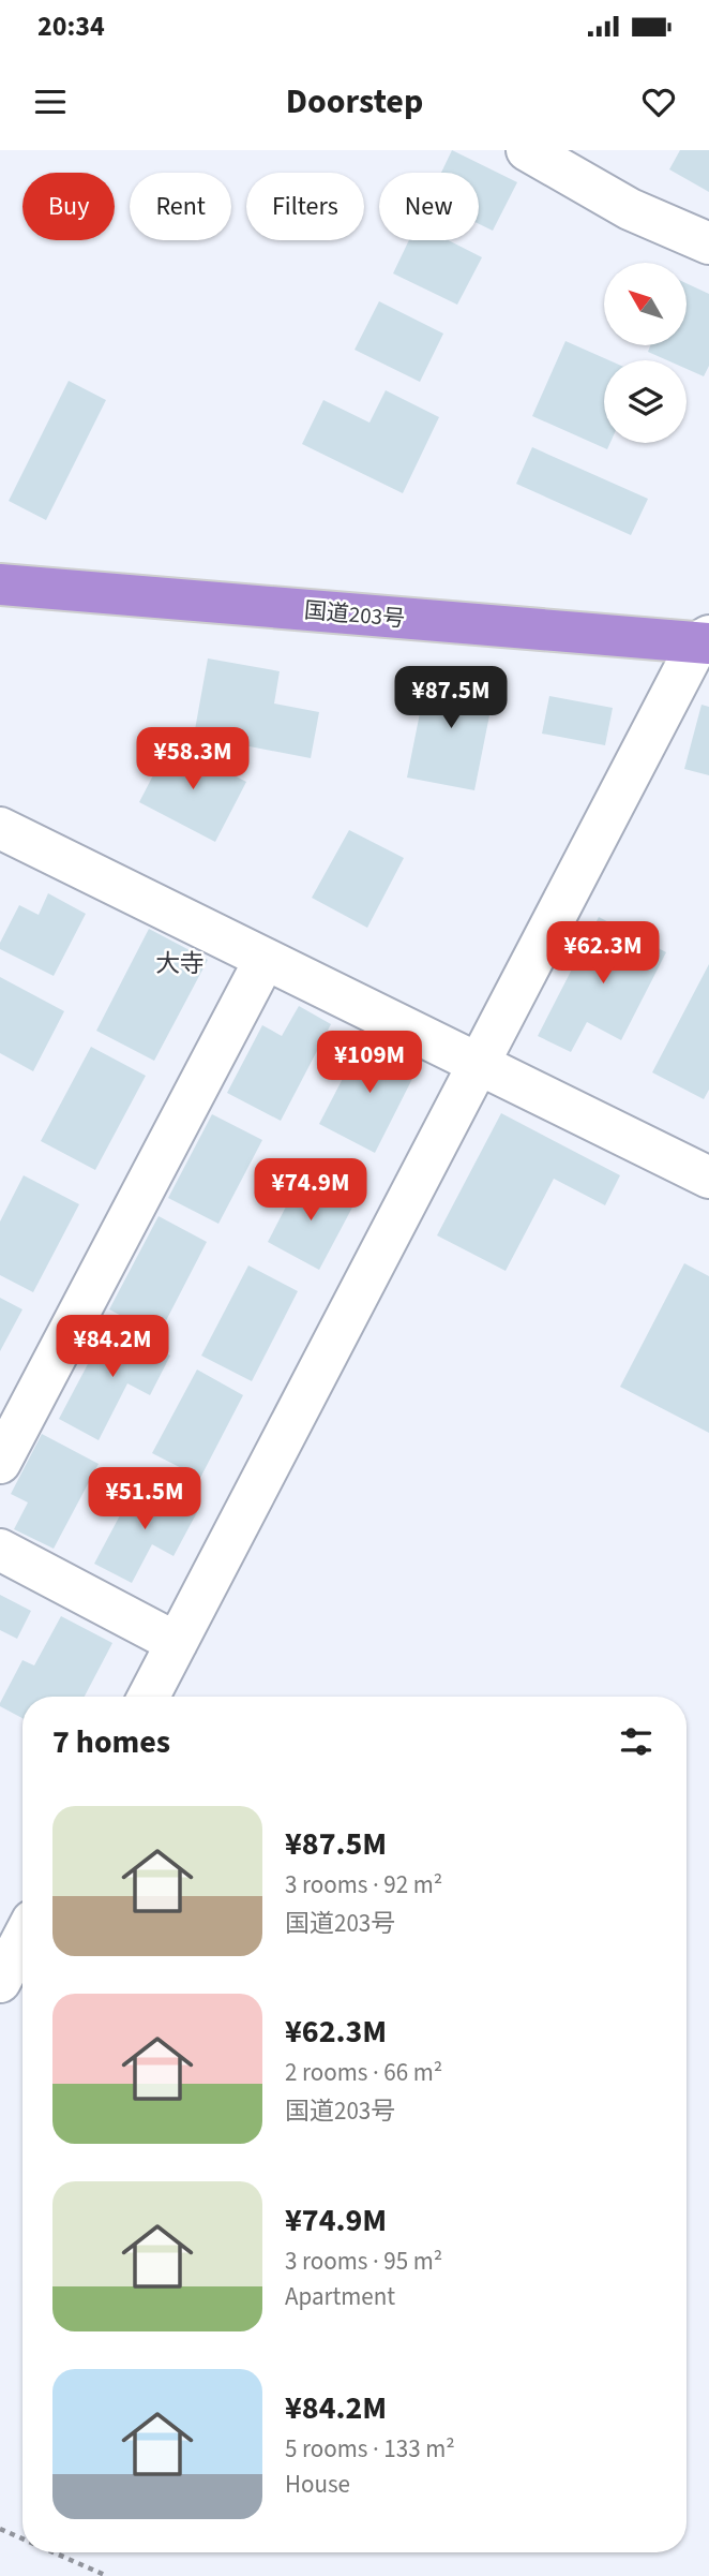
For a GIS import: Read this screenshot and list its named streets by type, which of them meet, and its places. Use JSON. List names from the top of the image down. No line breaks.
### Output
{"streets":{"highway":["国道203号"]},"districts":["大寺"],"north":"top left","page":{"status":"20:34","header":"Doorstep","chip":["Buy","Rent","Filters","New"],"price":["¥87.5M","¥58.3M","¥62.3M","¥109M","¥74.9M","¥84.2M","¥51.5M"],"heading":"7 homes","list":[{"name":"¥87.5M","note":"3 rooms · 92 m² · 国道203号"},{"name":"¥62.3M","note":"2 rooms · 66 m² · 国道203号"},{"name":"¥74.9M","note":"3 rooms · 95 m² · Apartment"},{"name":"¥84.2M","note":"5 rooms · 133 m² · House"}]}}
